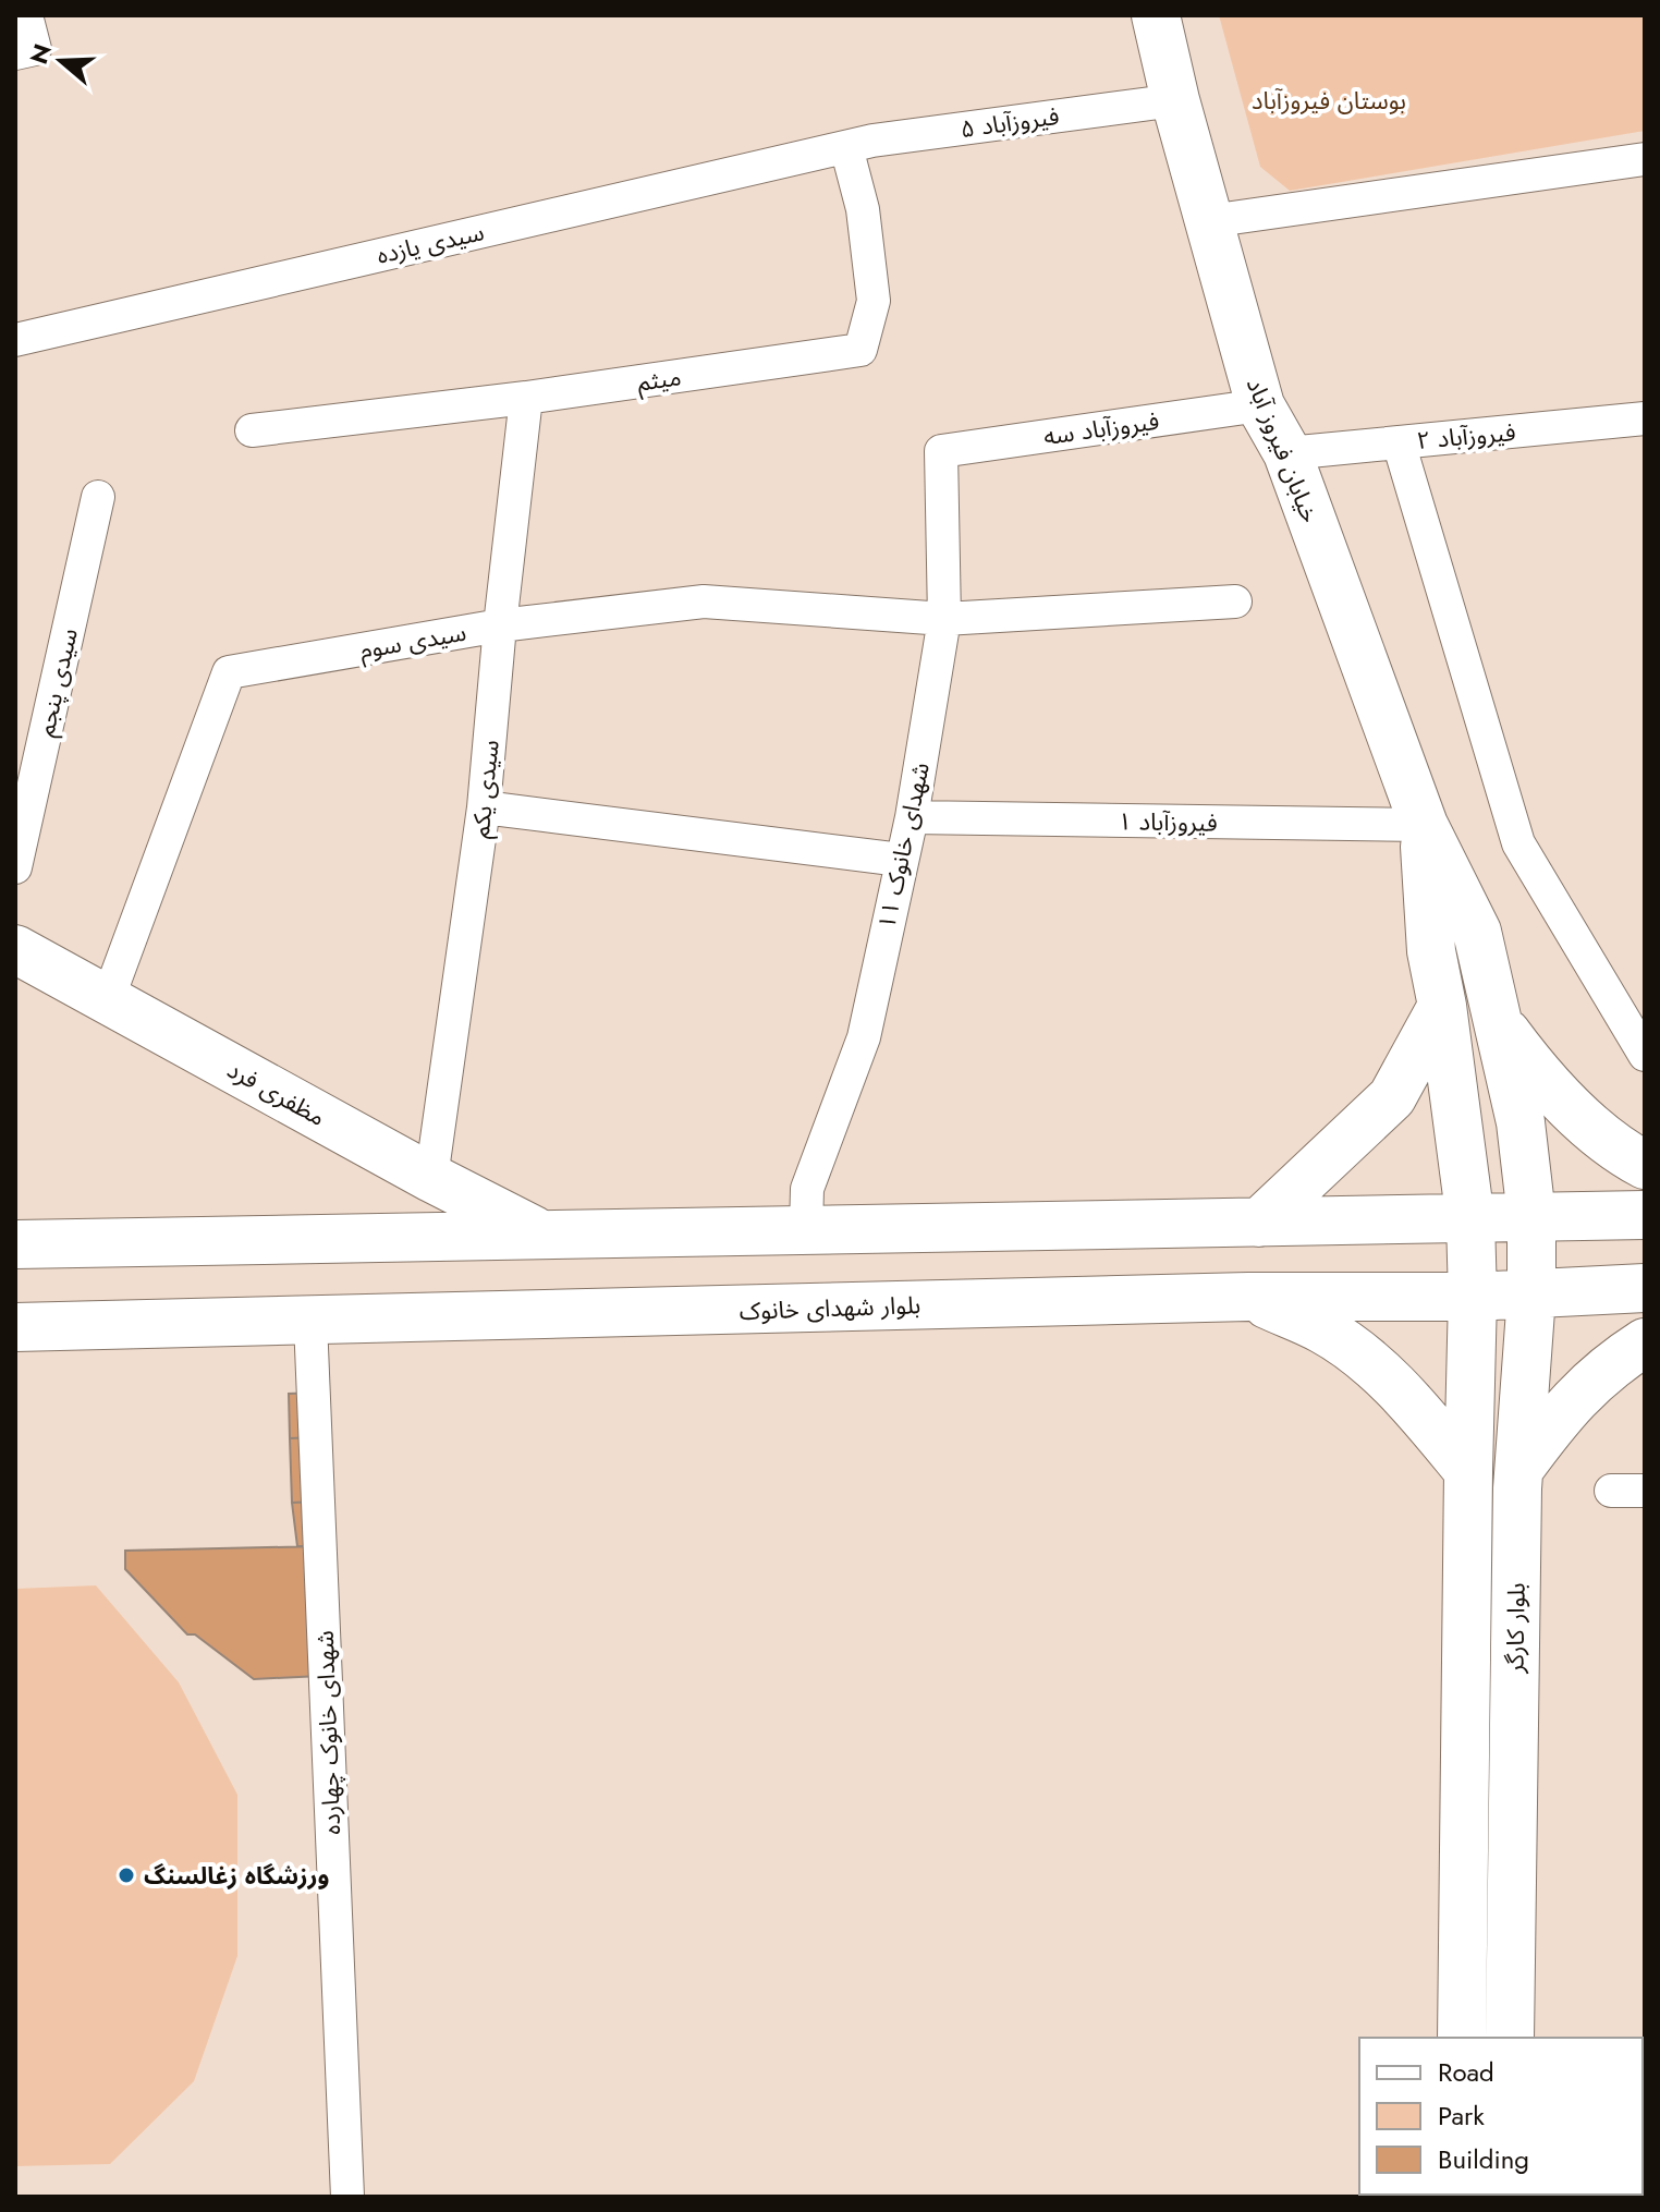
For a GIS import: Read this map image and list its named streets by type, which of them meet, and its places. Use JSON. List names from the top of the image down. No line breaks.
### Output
{"streets":{"main road":["خیابان فیروز آباد","مظفری فرد","بلوار شهدای خانوک","بلوار کارگر"],"street":["فیروزآباد ۵","سیدی یازده","میثم","فیروزآباد سه","فیروزآباد ۲","سیدی سوم","سیدی پنجم","سیدی یکم","فیروزآباد ۱","شهدای خانوک ۱۱","شهدای خانوک چهارده"]},"crossings":[["فیروزآباد ۵","سیدی یازده"],["فیروزآباد ۵","میثم"],["فیروزآباد ۵","خیابان فیروز آباد"],["سیدی یازده","میثم"],["میثم","سیدی یکم"],["فیروزآباد سه","خیابان فیروز آباد"],["فیروزآباد سه","شهدای خانوک ۱۱"],["فیروزآباد ۲","خیابان فیروز آباد"],["خیابان فیروز آباد","فیروزآباد ۱"],["خیابان فیروز آباد","بلوار کارگر"],["سیدی سوم","سیدی یکم"],["سیدی سوم","شهدای خانوک ۱۱"],["سیدی سوم","مظفری فرد"],["سیدی یکم","مظفری فرد"],["فیروزآباد ۱","شهدای خانوک ۱۱"],["فیروزآباد ۱","بلوار کارگر"],["بلوار شهدای خانوک","بلوار کارگر"],["بلوار شهدای خانوک","شهدای خانوک چهارده"]],"parks":["بوستان فیروزآباد"],"places":["ورزشگاه زغالسنگ"],"legend":["Road","Park","Building"],"north":"left"}
